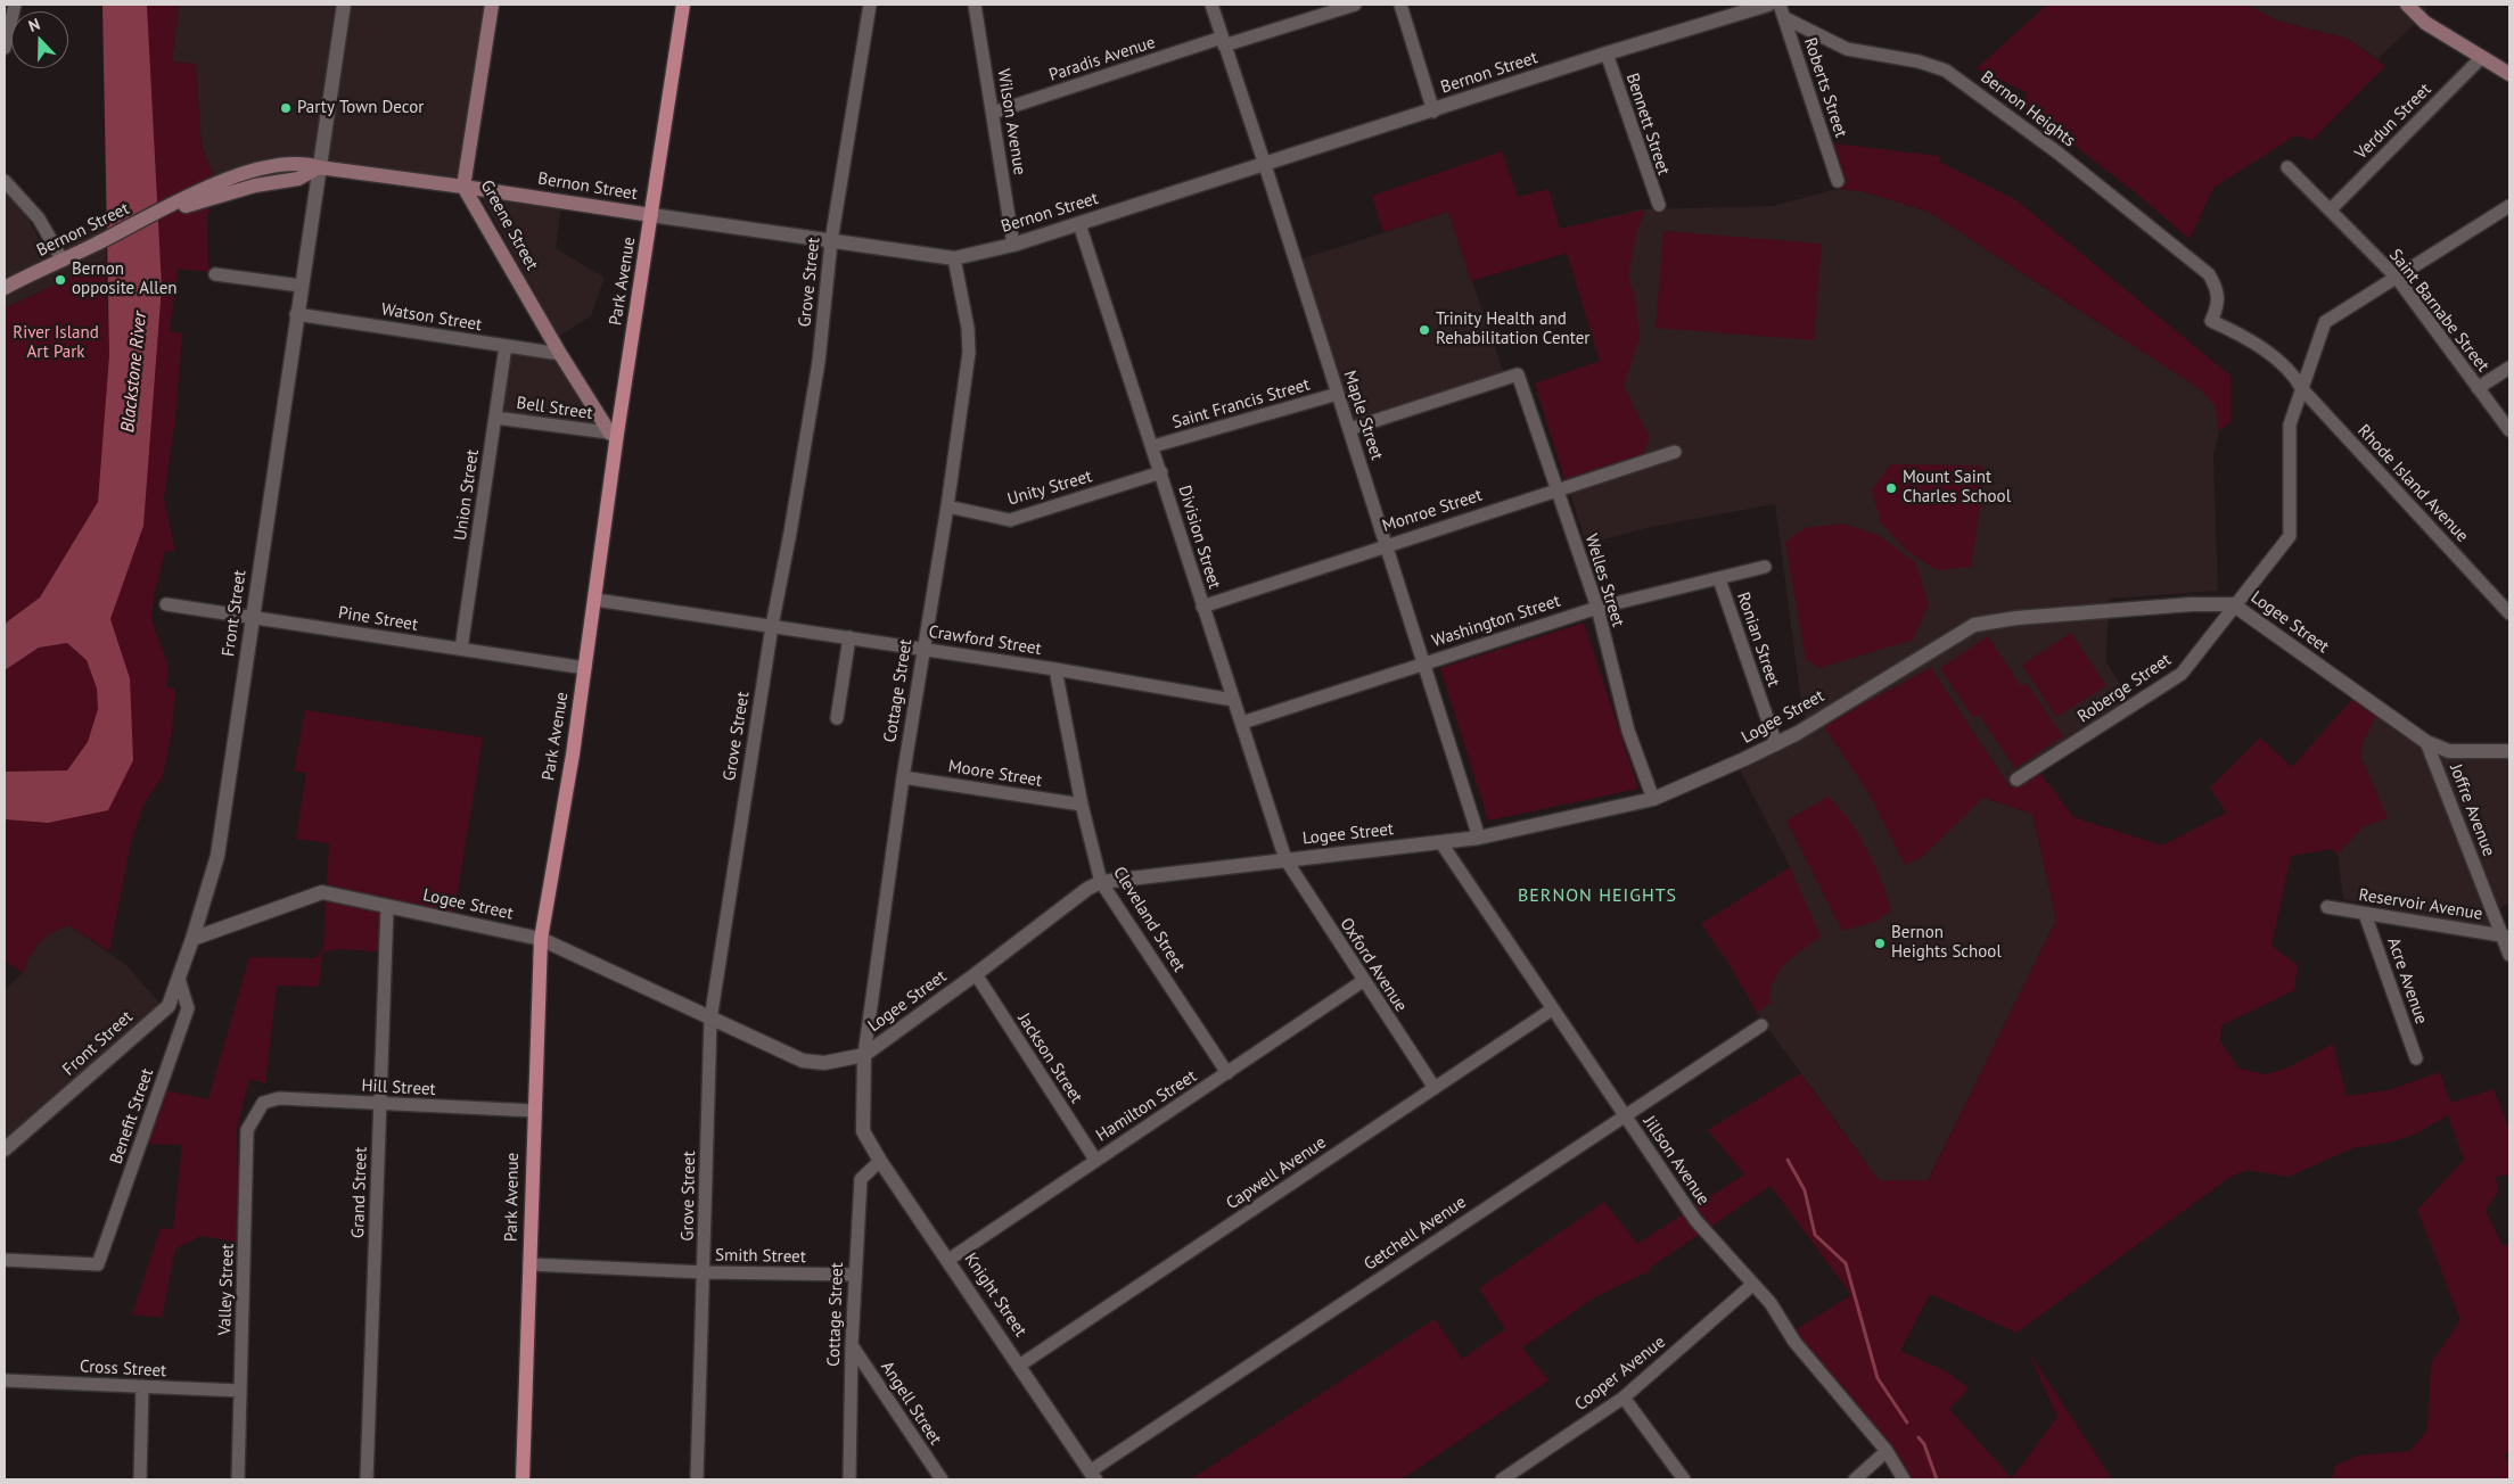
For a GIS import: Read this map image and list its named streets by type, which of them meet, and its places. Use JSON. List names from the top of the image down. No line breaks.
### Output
{"streets":{"main road":["Bernon Street","Greene Street","Park Avenue"],"street":["Paradis Avenue","Roberts Street","Bernon Heights","Wilson Avenue","Verdun Street","Bennett Street","Grove Street","Saint Barnabe Street","Watson Street","Saint Francis Street","Bell Street","Maple Street","Rhode Island Avenue","Unity Street","Union Street","Monroe Street","Division Street","Welles Street","Front Street","Pine Street","Washington Street","Logee Street","Ronian Street","Crawford Street","Roberge Street","Cottage Street","Moore Street","Joffre Avenue","Reservoir Avenue","Cleveland Street","Oxford Avenue","Acre Avenue","Jackson Street","Hill Street","Hamilton Street","Benefit Street","Jillson Avenue","Capwell Avenue","Grand Street","Getchell Avenue","Smith Street","Valley Street","Knight Street","Cross Street","Cooper Avenue","Angell Street"]},"crossings":[["Paradis Avenue","Wilson Avenue"],["Paradis Avenue","Maple Street"],["Bernon Street","Wilson Avenue"],["Bernon Street","Bennett Street"],["Bernon Street","Greene Street"],["Bernon Street","Park Avenue"],["Bernon Street","Grove Street"],["Bernon Street","Maple Street"],["Bernon Street","Division Street"],["Bernon Street","Front Street"],["Bernon Street","Cottage Street"],["Roberts Street","Bernon Heights"],["Bernon Heights","Rhode Island Avenue"],["Verdun Street","Saint Barnabe Street"],["Greene Street","Park Avenue"],["Greene Street","Watson Street"],["Greene Street","Bell Street"],["Park Avenue","Bell Street"],["Park Avenue","Pine Street"],["Park Avenue","Logee Street"],["Park Avenue","Crawford Street"],["Park Avenue","Hill Street"],["Park Avenue","Smith Street"],["Grove Street","Logee Street"],["Grove Street","Crawford Street"],["Grove Street","Smith Street"],["Saint Barnabe Street","Roberge Street"],["Watson Street","Union Street"],["Watson Street","Front Street"],["Saint Francis Street","Maple Street"],["Saint Francis Street","Division Street"],["Bell Street","Union Street"],["Maple Street","Monroe Street"],["Maple Street","Welles Street"],["Maple Street","Washington Street"],["Maple Street","Logee Street"],["Rhode Island Avenue","Roberge Street"],["Unity Street","Division Street"],["Unity Street","Cottage Street"],["Union Street","Pine Street"],["Monroe Street","Division Street"],["Monroe Street","Welles Street"],["Division Street","Washington Street"],["Division Street","Logee Street"],["Division Street","Crawford Street"],["Division Street","Oxford Avenue"],["Welles Street","Washington Street"],["Welles Street","Logee Street"],["Front Street","Pine Street"],["Front Street","Logee Street"],["Front Street","Benefit Street"],["Washington Street","Ronian Street"],["Logee Street","Ronian Street"],["Logee Street","Roberge Street"],["Logee Street","Cottage Street"],["Logee Street","Joffre Avenue"],["Logee Street","Cleveland Street"],["Logee Street","Oxford Avenue"],["Logee Street","Jackson Street"],["Logee Street","Jillson Avenue"],["Logee Street","Grand Street"],["Crawford Street","Cottage Street"],["Crawford Street","Cleveland Street"],["Cottage Street","Moore Street"],["Cottage Street","Smith Street"],["Cottage Street","Knight Street"],["Cottage Street","Angell Street"],["Moore Street","Cleveland Street"],["Joffre Avenue","Reservoir Avenue"],["Reservoir Avenue","Acre Avenue"],["Cleveland Street","Hamilton Street"],["Oxford Avenue","Hamilton Street"],["Oxford Avenue","Capwell Avenue"],["Jackson Street","Hamilton Street"],["Hill Street","Grand Street"],["Hill Street","Valley Street"],["Hamilton Street","Knight Street"],["Jillson Avenue","Capwell Avenue"],["Jillson Avenue","Getchell Avenue"],["Jillson Avenue","Cooper Avenue"],["Capwell Avenue","Knight Street"],["Getchell Avenue","Knight Street"],["Valley Street","Cross Street"]],"districts":["BERNON HEIGHTS"],"water":["Blackstone River"],"parks":["River Island Art Park"],"places":["Party Town Decor","Bernon opposite Allen","Trinity Health and Rehabilitation Center","Mount Saint Charles School","Bernon Heights School"],"north":"top"}
